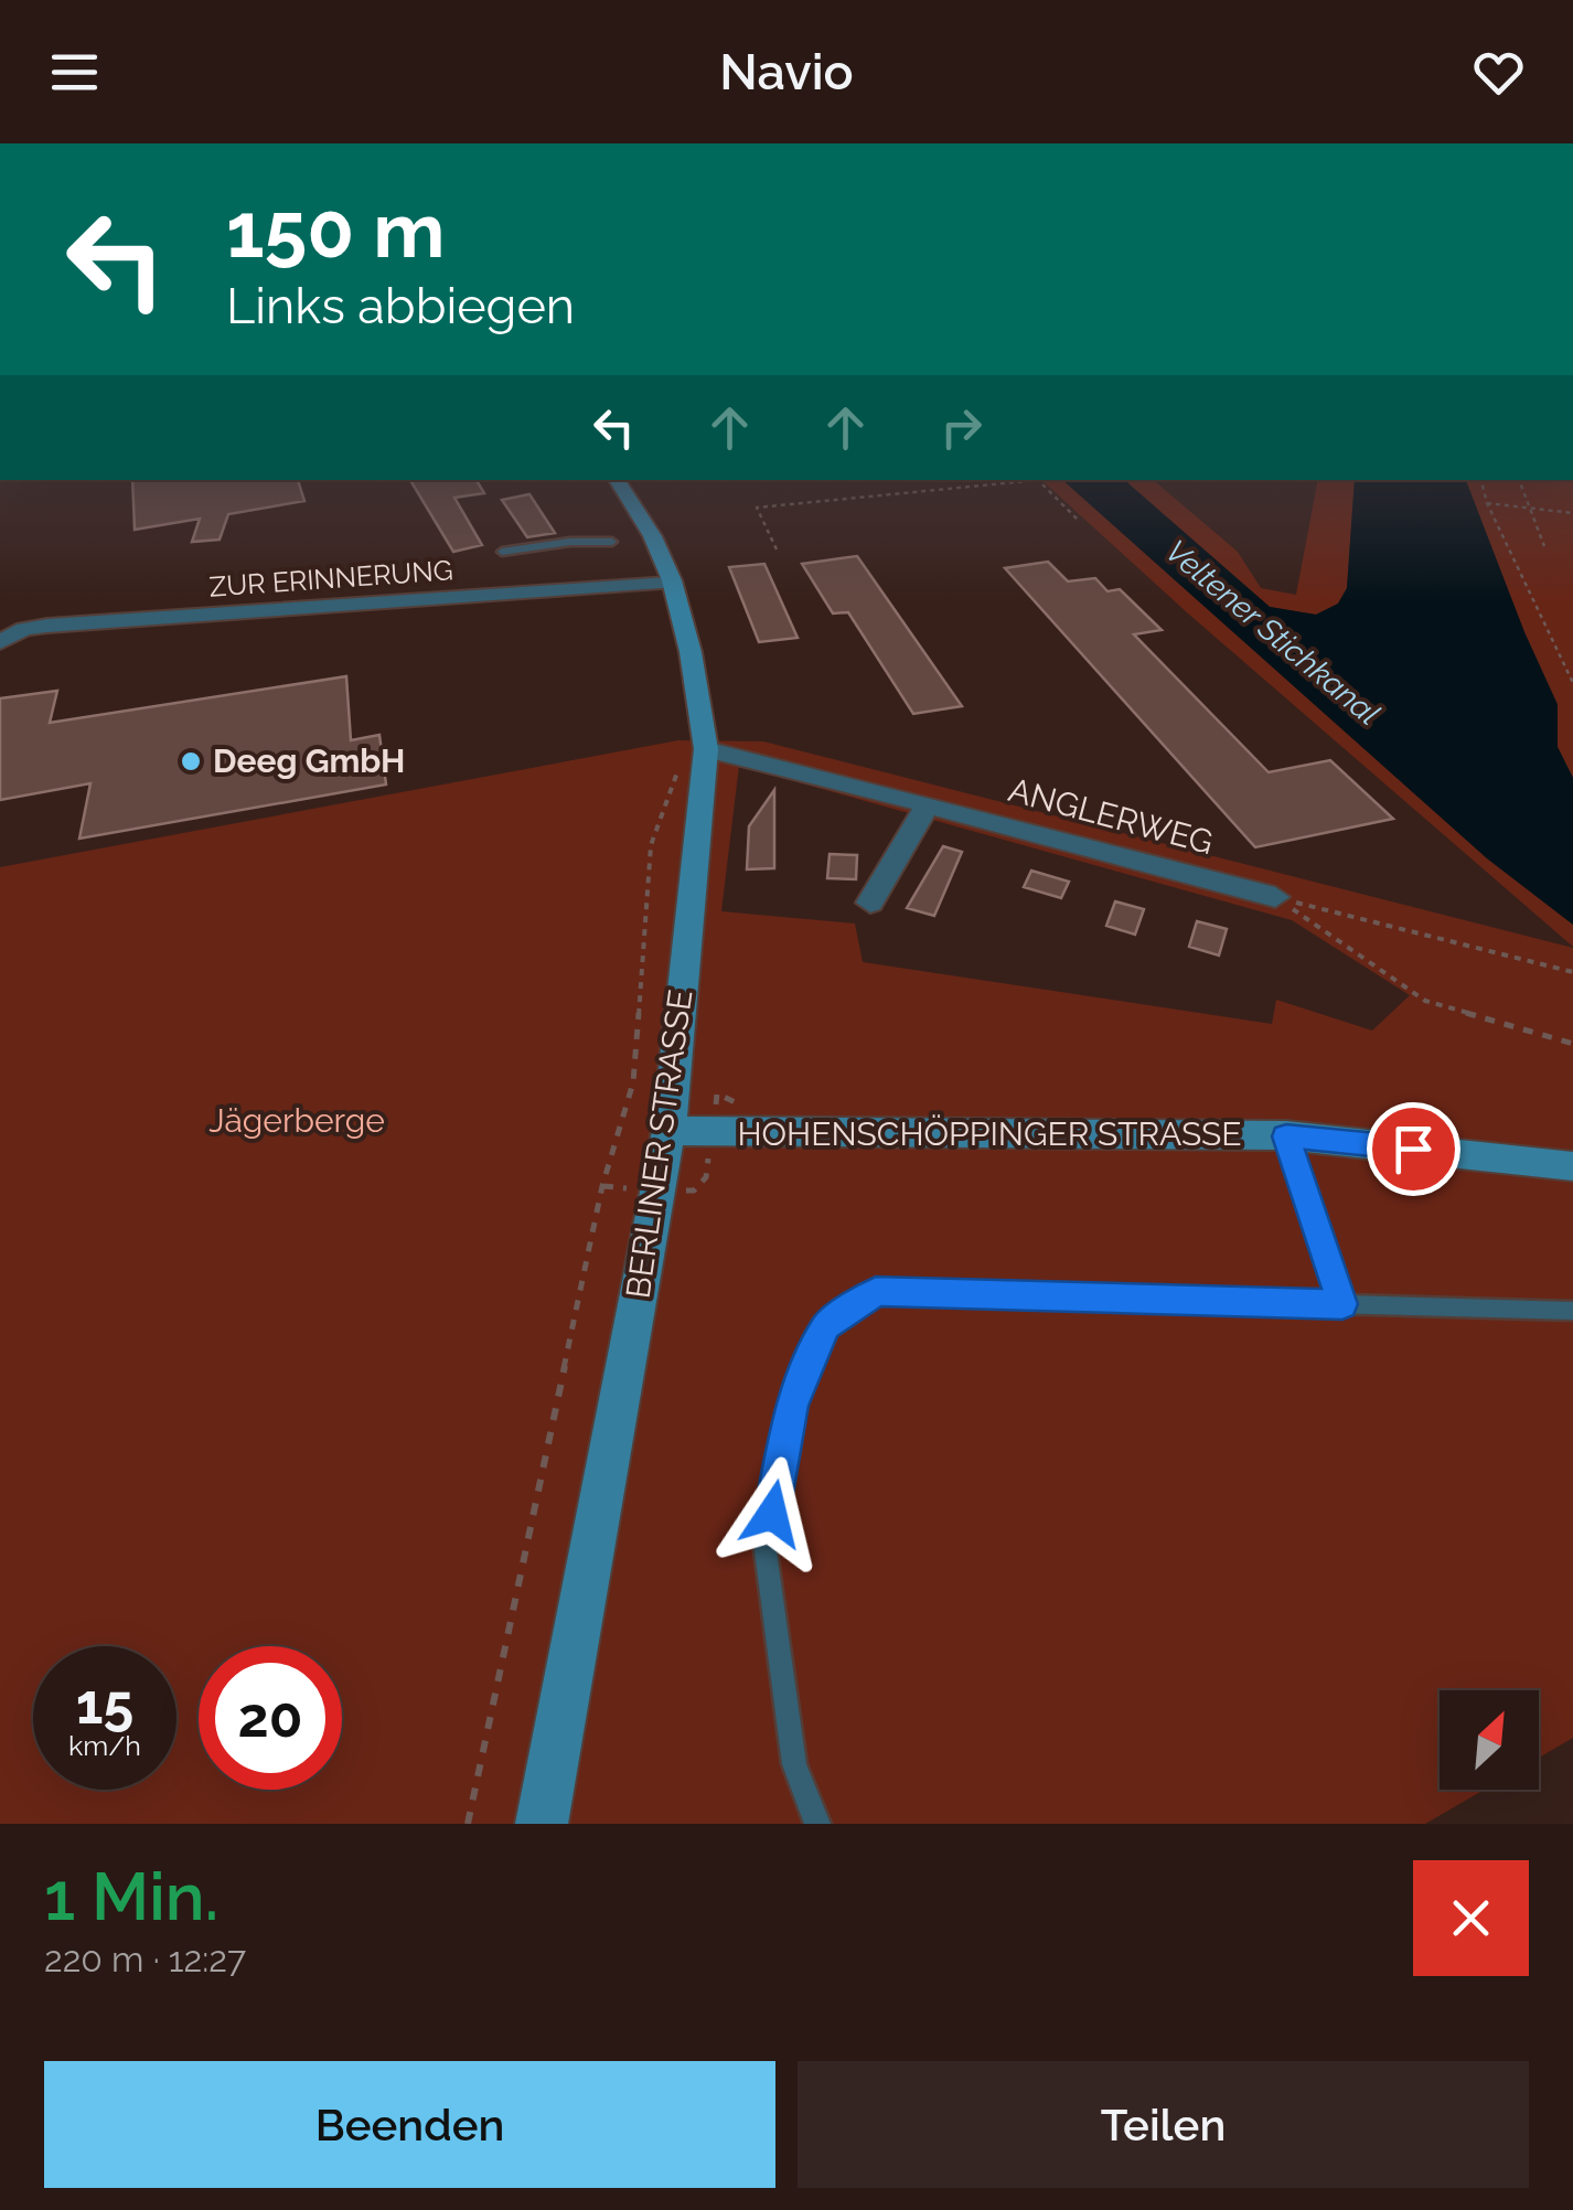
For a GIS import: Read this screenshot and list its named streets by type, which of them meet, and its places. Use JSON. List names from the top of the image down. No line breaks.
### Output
{"streets":{"main road":["HOHENSCHÖPPINGER STRASSE","BERLINER STRASSE"],"street":["ZUR ERINNERUNG","ANGLERWEG"]},"crossings":[["ZUR ERINNERUNG","BERLINER STRASSE"],["ANGLERWEG","BERLINER STRASSE"],["HOHENSCHÖPPINGER STRASSE","BERLINER STRASSE"]],"water":["Veltener Stichkanal"],"parks":["Jägerberge"],"places":["Deeg GmbH"],"north":"top right","page":{"header":"Navio","turn":["150 m","Links abbiegen"],"speed":"15 km/h","limit":"20","heading":["1 Min.","220 m · 12:27"],"buttons":["Beenden","Teilen"]}}
